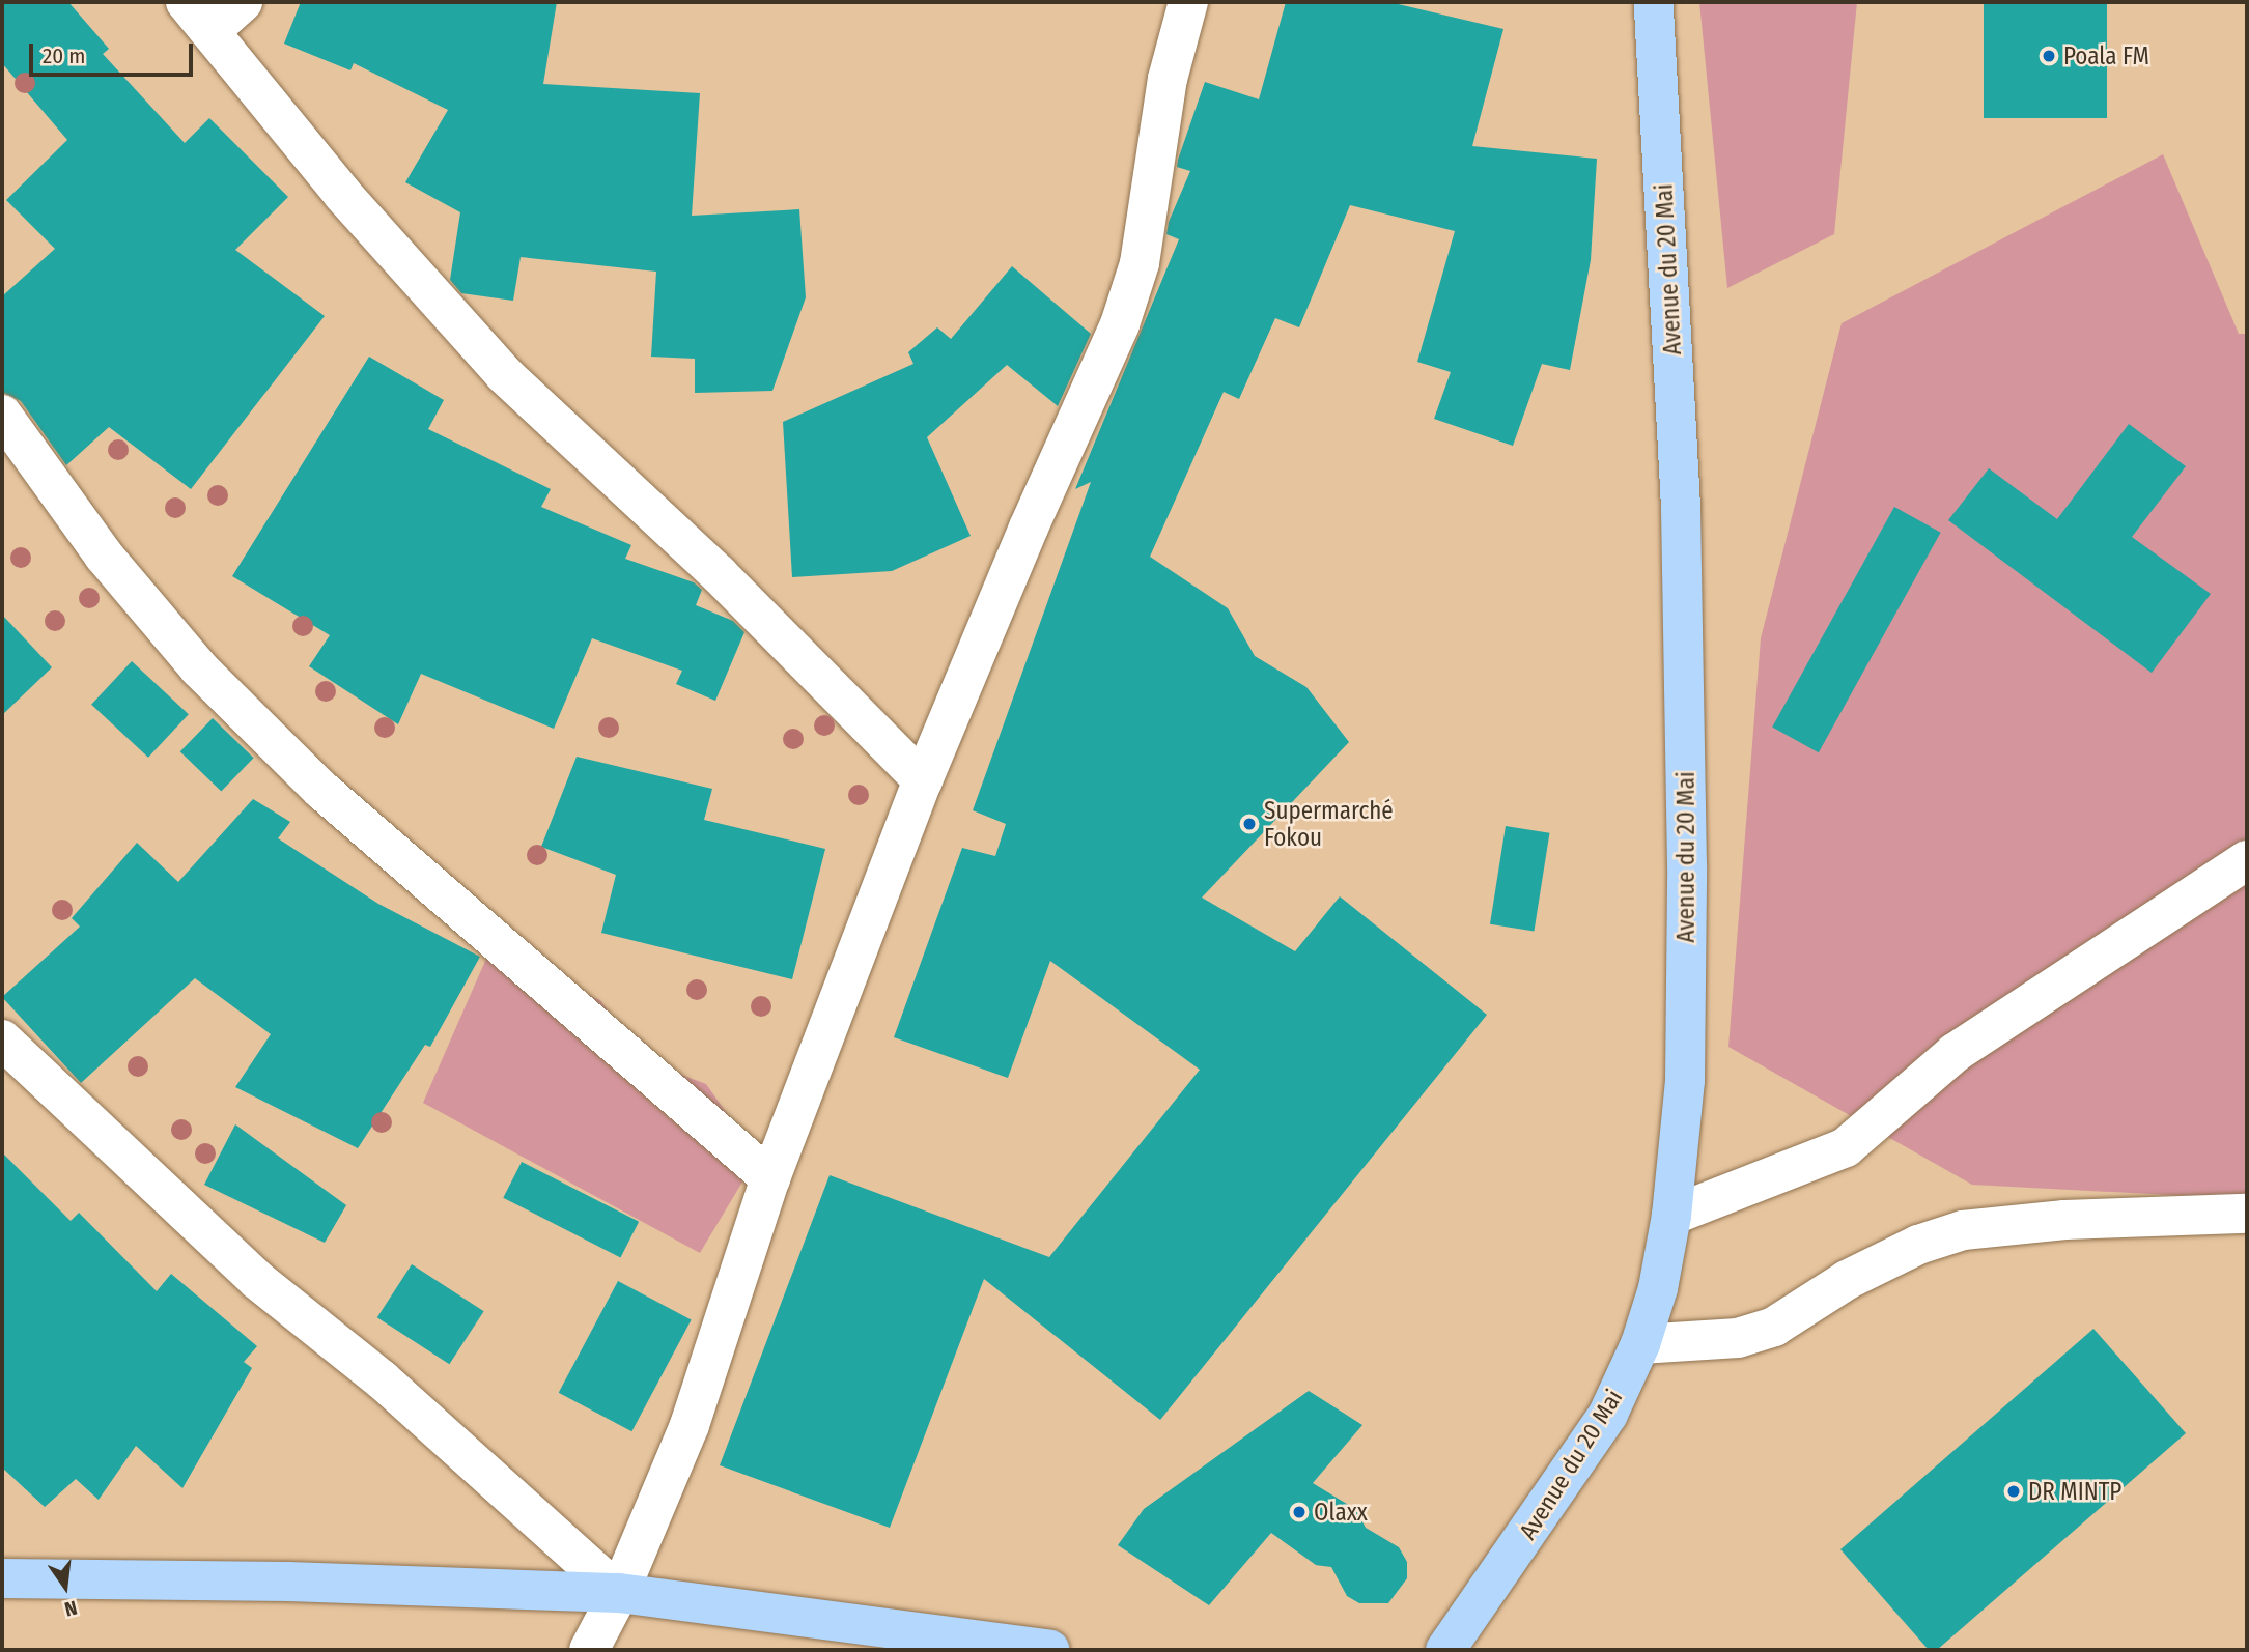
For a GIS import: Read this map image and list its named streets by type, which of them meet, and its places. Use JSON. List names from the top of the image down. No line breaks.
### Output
{"streets":{"main road":["Avenue du 20 Mai"]},"places":["Poala FM","Supermarché Fokou","DR MINTP","Olaxx"],"scale_bar":"20 m","north":"bottom"}
